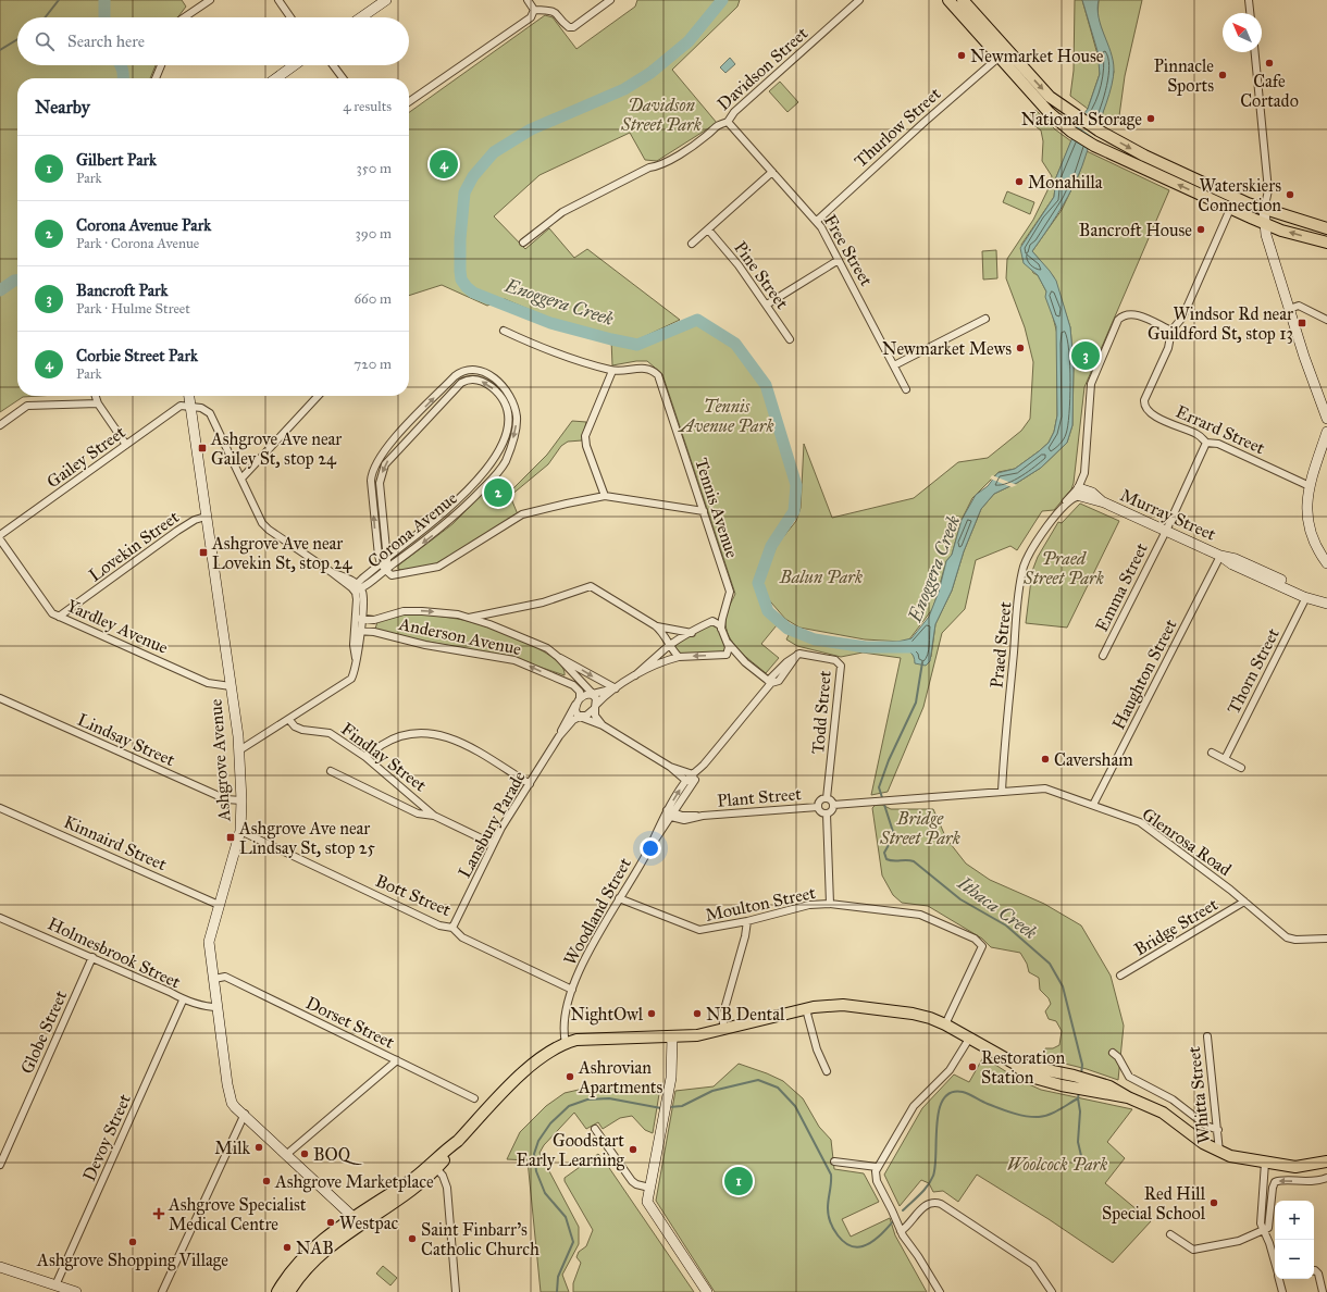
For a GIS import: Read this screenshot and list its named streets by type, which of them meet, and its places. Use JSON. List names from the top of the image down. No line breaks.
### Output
{"streets":{"main road":["Murray Street","Ashgrove Avenue"],"street":["Davidson Street","Thurlow Street","Free Street","Pine Street","Errard Street","Gailey Street","Tennis Avenue","Corona Avenue","Lovekin Street","Emma Street","Yardley Avenue","Anderson Avenue","Praed Street","Thorn Street","Haughton Street","Todd Street","Lindsay Street","Findlay Street","Plant Street","Lansbury Parade","Glenrosa Road","Kinnaird Street","Bott Street","Moulton Street","Woodland Street","Bridge Street","Holmesbrook Street","Dorset Street","Globe Street","Whitta Street","Devoy Street"]},"crossings":[["Davidson Street","Free Street"],["Thurlow Street","Free Street"],["Errard Street","Emma Street"],["Gailey Street","Ashgrove Avenue"],["Murray Street","Emma Street"],["Murray Street","Praed Street"],["Murray Street","Thorn Street"],["Murray Street","Haughton Street"],["Lovekin Street","Yardley Avenue"],["Lovekin Street","Ashgrove Avenue"],["Yardley Avenue","Ashgrove Avenue"],["Anderson Avenue","Lansbury Parade"],["Praed Street","Glenrosa Road"],["Haughton Street","Glenrosa Road"],["Todd Street","Plant Street"],["Todd Street","Glenrosa Road"],["Todd Street","Woodland Street"],["Lindsay Street","Ashgrove Avenue"],["Findlay Street","Lansbury Parade"],["Ashgrove Avenue","Kinnaird Street"],["Ashgrove Avenue","Bott Street"],["Ashgrove Avenue","Holmesbrook Street"],["Ashgrove Avenue","Dorset Street"],["Plant Street","Glenrosa Road"],["Plant Street","Woodland Street"],["Lansbury Parade","Bott Street"],["Glenrosa Road","Bridge Street"],["Bott Street","Woodland Street"],["Moulton Street","Woodland Street"],["Holmesbrook Street","Globe Street"],["Holmesbrook Street","Devoy Street"]],"water":["Enoggera Creek","Ithaca Creek"],"parks":["Davidson Street Park","Tennis Avenue Park","Praed Street Park","Balun Park","Bridge Street Park","Woolcock Park"],"places":{"other":["Newmarket House","Cafe Cortado","Pinnacle Sports","National Storage","Monahilla","Waterskiers Connection","Bancroft House","Newmarket Mews","Caversham","NightOwl","NB Dental","Restoration Station","Ashrovian Apartments","Milk","Goodstart Early Learning","BOQ","Ashgrove Marketplace","Red Hill Special School","Westpac","Saint Finbarr's Catholic Church","Ashgrove Shopping Village","NAB"],"transit":["Windsor Rd near Guildford St, stop 13","Ashgrove Ave near Gailey St, stop 24","Ashgrove Ave near Lovekin St, stop 24","Ashgrove Ave near Lindsay St, stop 25"],"health":["Ashgrove Specialist Medical Centre"]},"north":"top left","page":{"search":"Search here","heading":["Nearby","4 results"],"list":[{"mark":"1","name":"Gilbert Park","note":"Park","value":"350 m"},{"mark":"2","name":"Corona Avenue Park","note":"Park · Corona Avenue","value":"390 m"},{"mark":"3","name":"Bancroft Park","note":"Park · Hulme Street","value":"660 m"},{"mark":"4","name":"Corbie Street Park","note":"Park","value":"720 m"}],"pins":["4","3","2","1"],"map_buttons":["+","−"]}}
